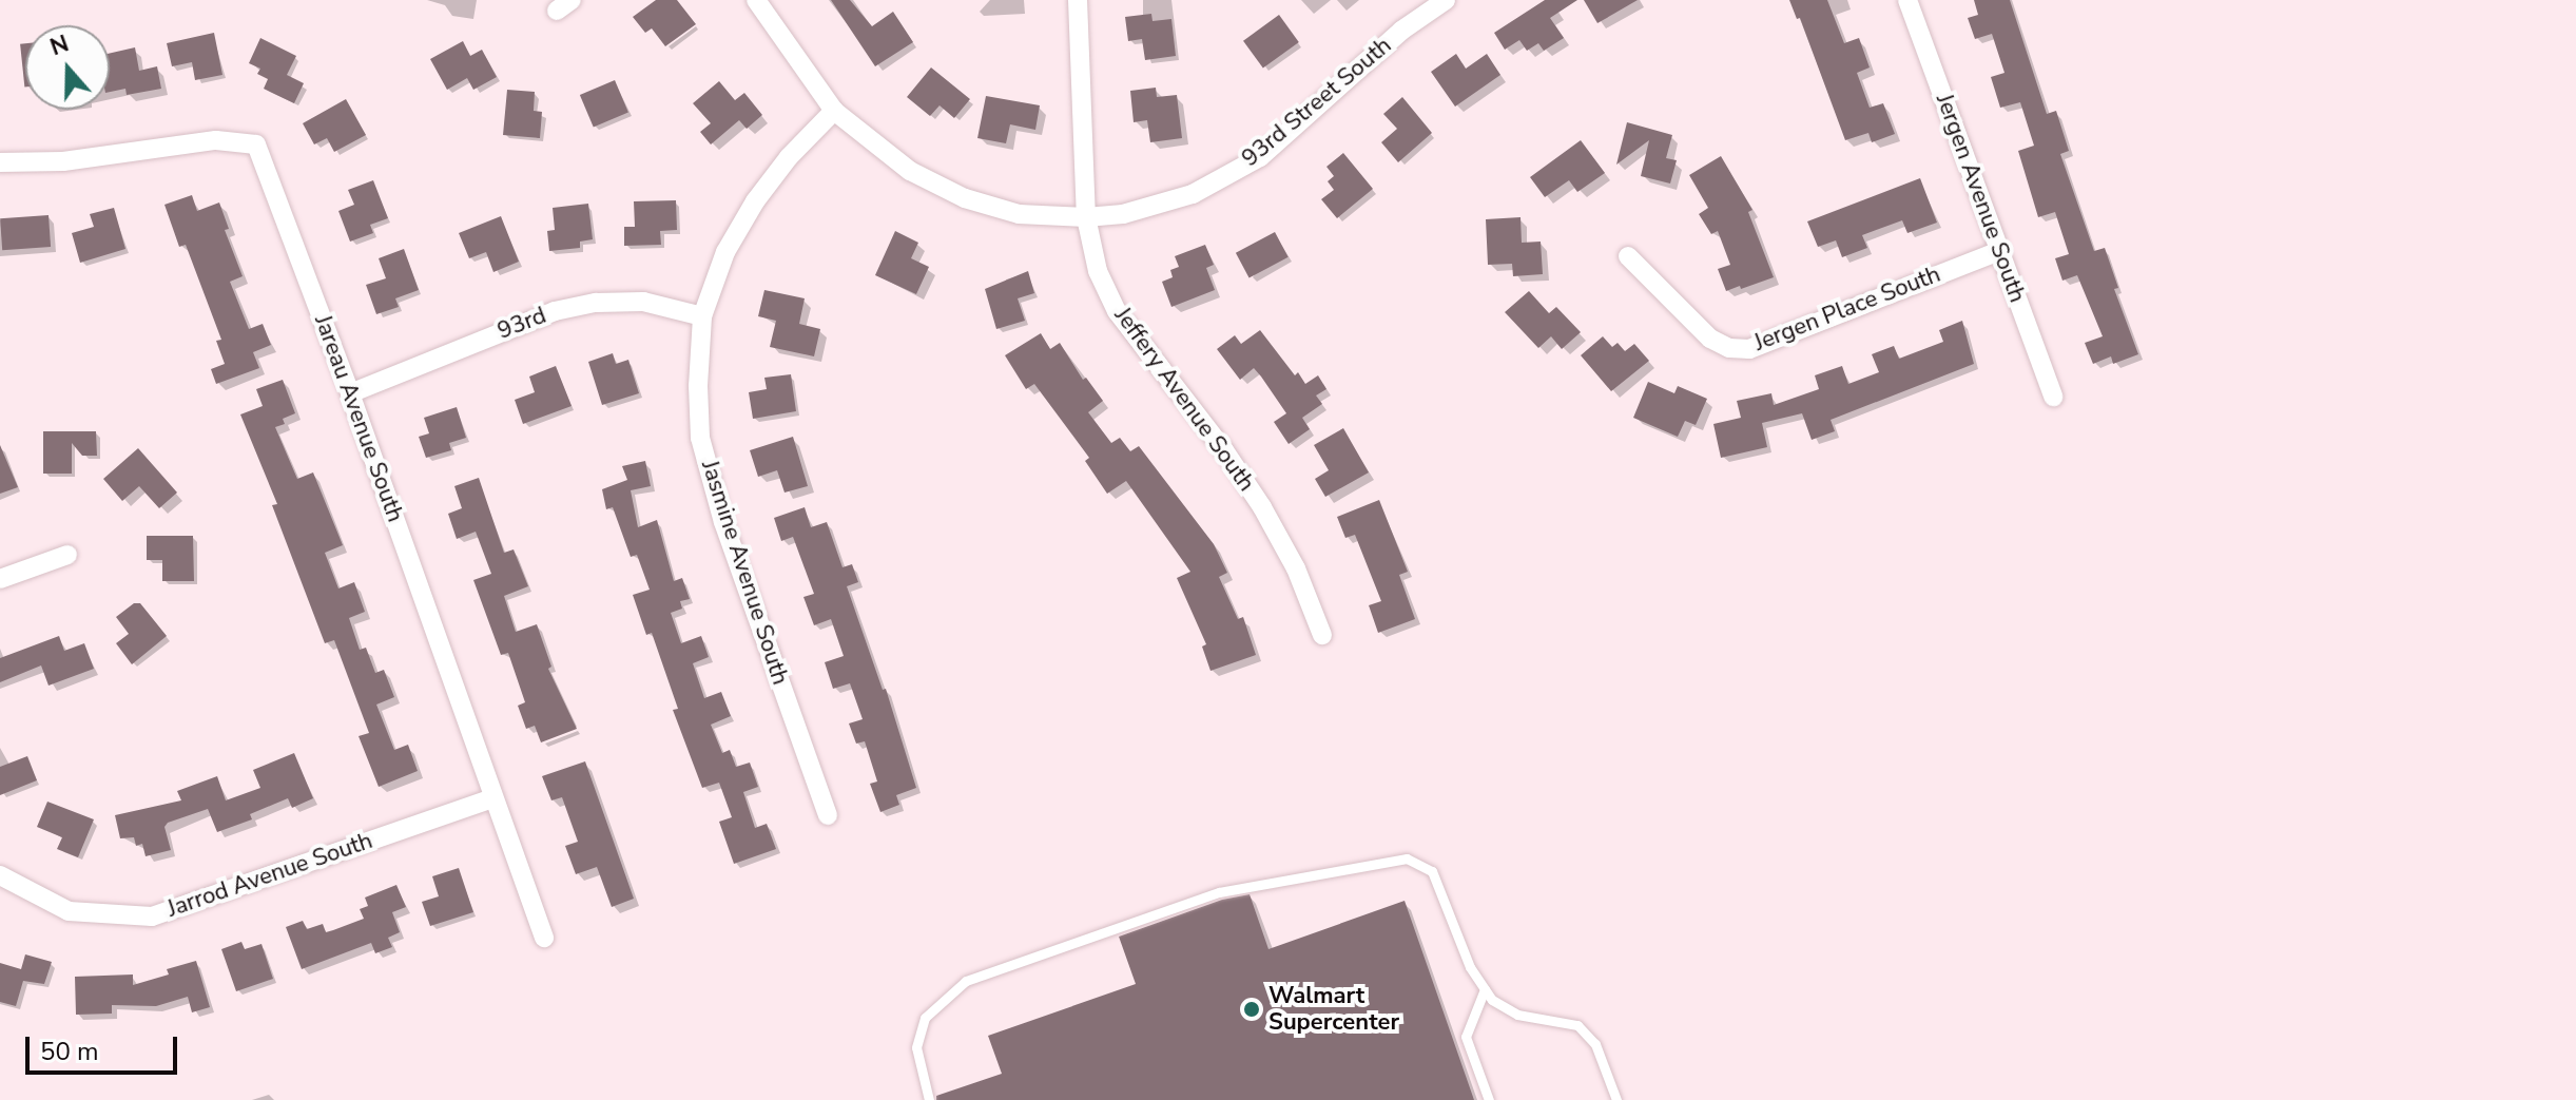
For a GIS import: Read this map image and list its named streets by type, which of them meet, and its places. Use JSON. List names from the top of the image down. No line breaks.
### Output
{"streets":{"street":["93rd Street South","Jergen Avenue South","Jergen Place South","93rd","Jeffery Avenue South","Jareau Avenue South","Jasmine Avenue South","Jarrod Avenue South"]},"crossings":[["93rd Street South","Jeffery Avenue South"],["Jergen Avenue South","Jergen Place South"],["93rd","Jareau Avenue South"],["93rd","Jasmine Avenue South"],["Jareau Avenue South","Jarrod Avenue South"]],"places":["Walmart Supercenter"],"scale_bar":"50 m","north":"top"}
